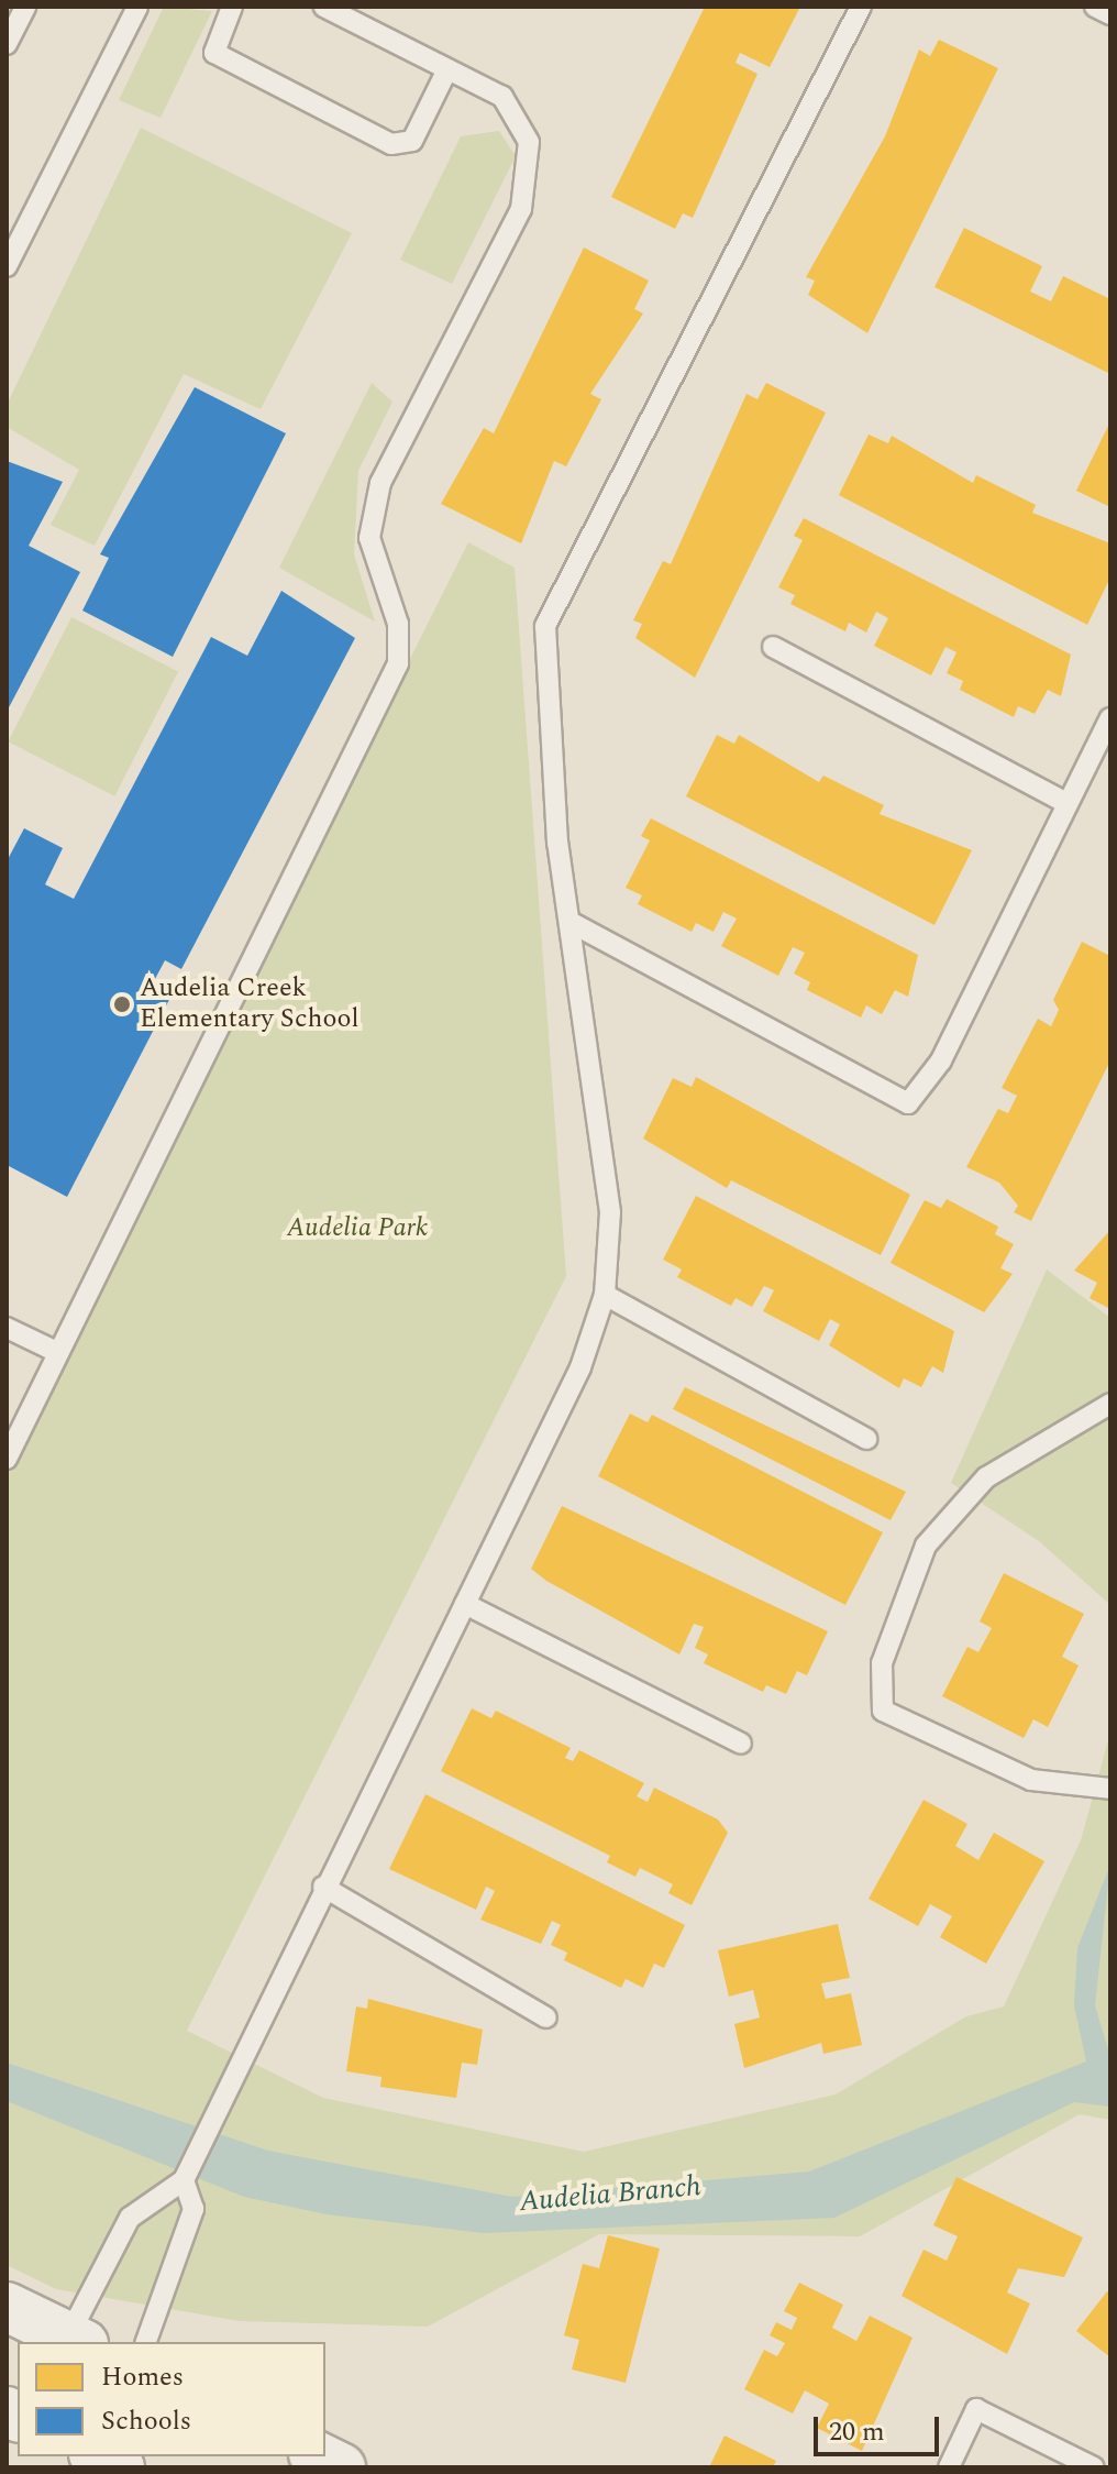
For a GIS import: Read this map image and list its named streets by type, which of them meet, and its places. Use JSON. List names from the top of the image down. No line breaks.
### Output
{"water":["Audelia Branch"],"parks":["Audelia Park"],"places":["Audelia Creek Elementary School"],"legend":["Homes","Schools"],"scale_bar":"20 m"}
